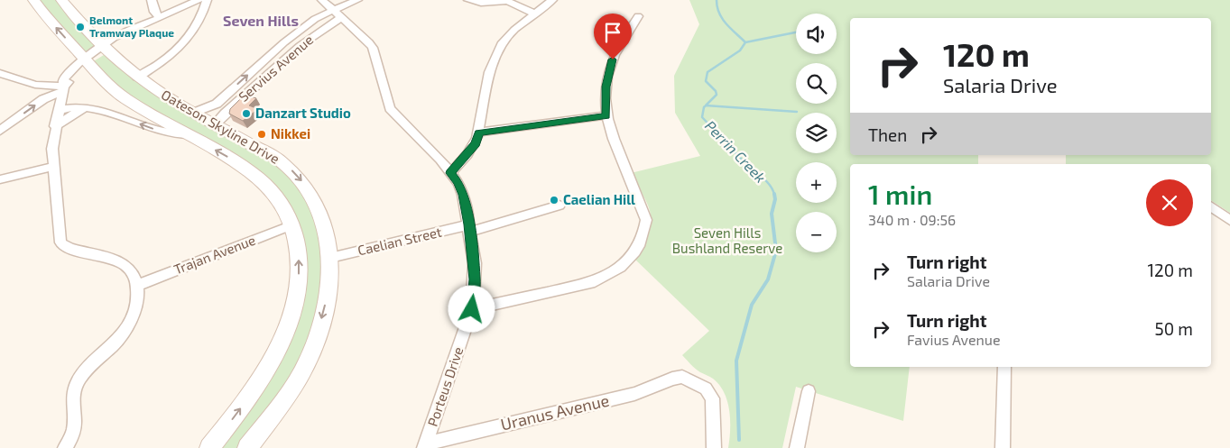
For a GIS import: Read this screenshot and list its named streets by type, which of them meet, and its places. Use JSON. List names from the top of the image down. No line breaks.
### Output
{"streets":{"main road":["Oateson Skyline Drive"],"street":["Servius Avenue","Caelian Street","Trajan Avenue","Porteus Drive","Uranus Avenue"]},"crossings":[["Servius Avenue","Oateson Skyline Drive"],["Servius Avenue","Porteus Drive"],["Oateson Skyline Drive","Caelian Street"],["Oateson Skyline Drive","Trajan Avenue"],["Caelian Street","Porteus Drive"],["Porteus Drive","Uranus Avenue"]],"districts":["Seven Hills"],"water":["Perrin Creek"],"parks":["Seven Hills Bushland Reserve"],"places":["Belmont Tramway Plaque","Danzart Studio","Nikkei","Caelian Hill"],"page":{"map_buttons":["+","−"],"turn":["120 m","Salaria Drive"],"then":"Then","heading":["1 min","340 m · 09:56"],"list":[{"name":"Turn right","note":"Salaria Drive","value":"120 m"},{"name":"Turn right","note":"Favius Avenue","value":"50 m"}]}}
